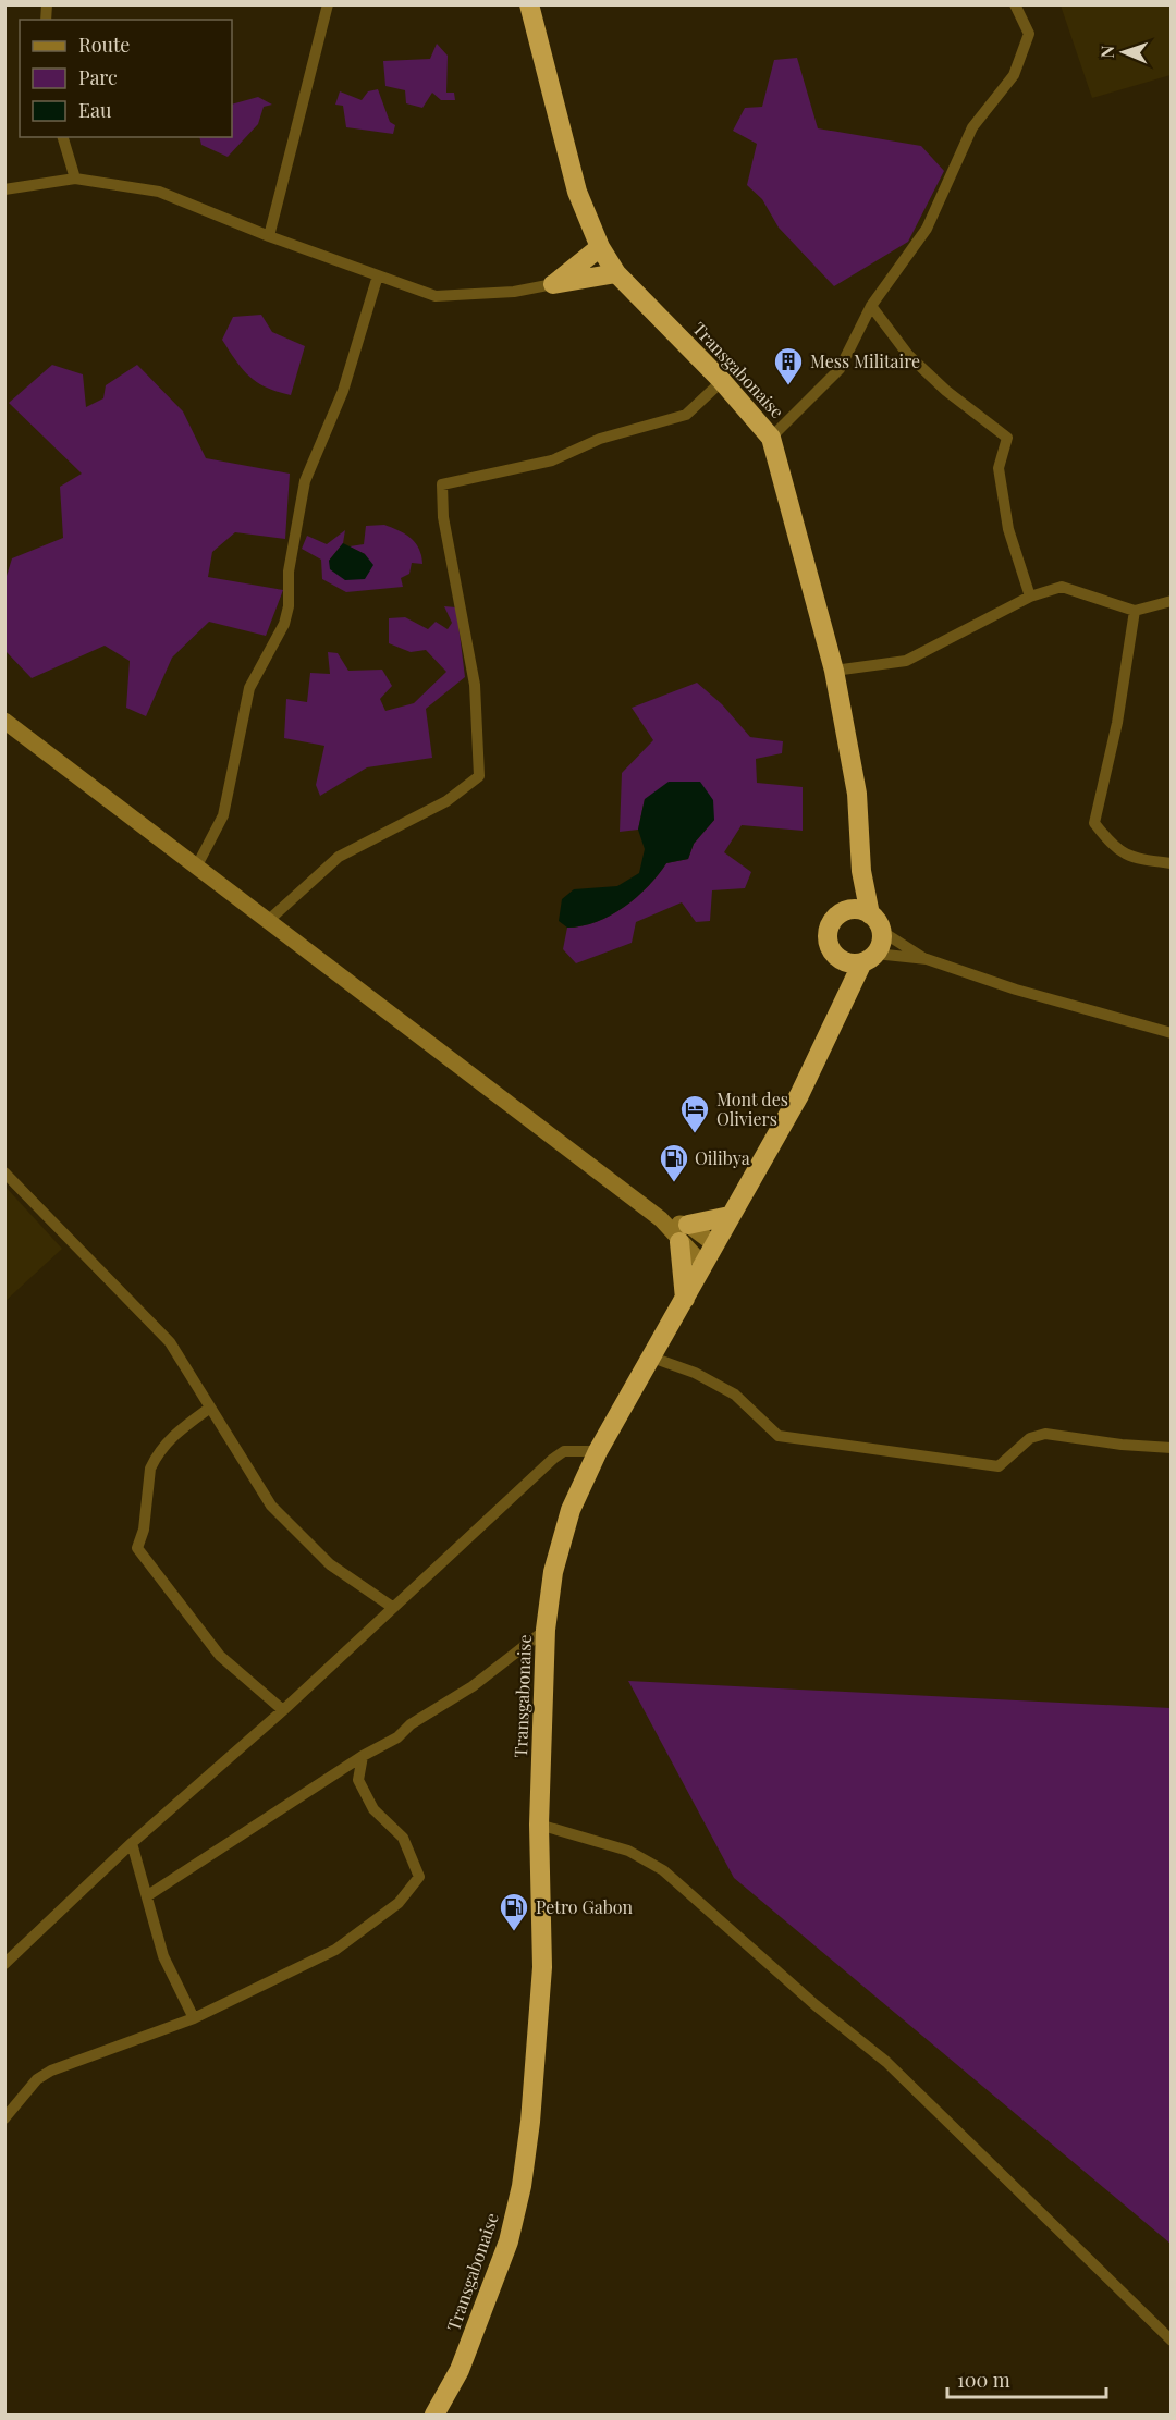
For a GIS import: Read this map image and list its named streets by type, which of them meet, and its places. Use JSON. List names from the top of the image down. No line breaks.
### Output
{"streets":{"highway":["Transgabonaise"]},"places":{"building":["Mess Militaire"],"hotel":["Mont des Oliviers"],"fuel station":["Oilibya","Petro Gabon"]},"legend":["Route","Parc","Eau"],"scale_bar":"100 m","north":"left"}
